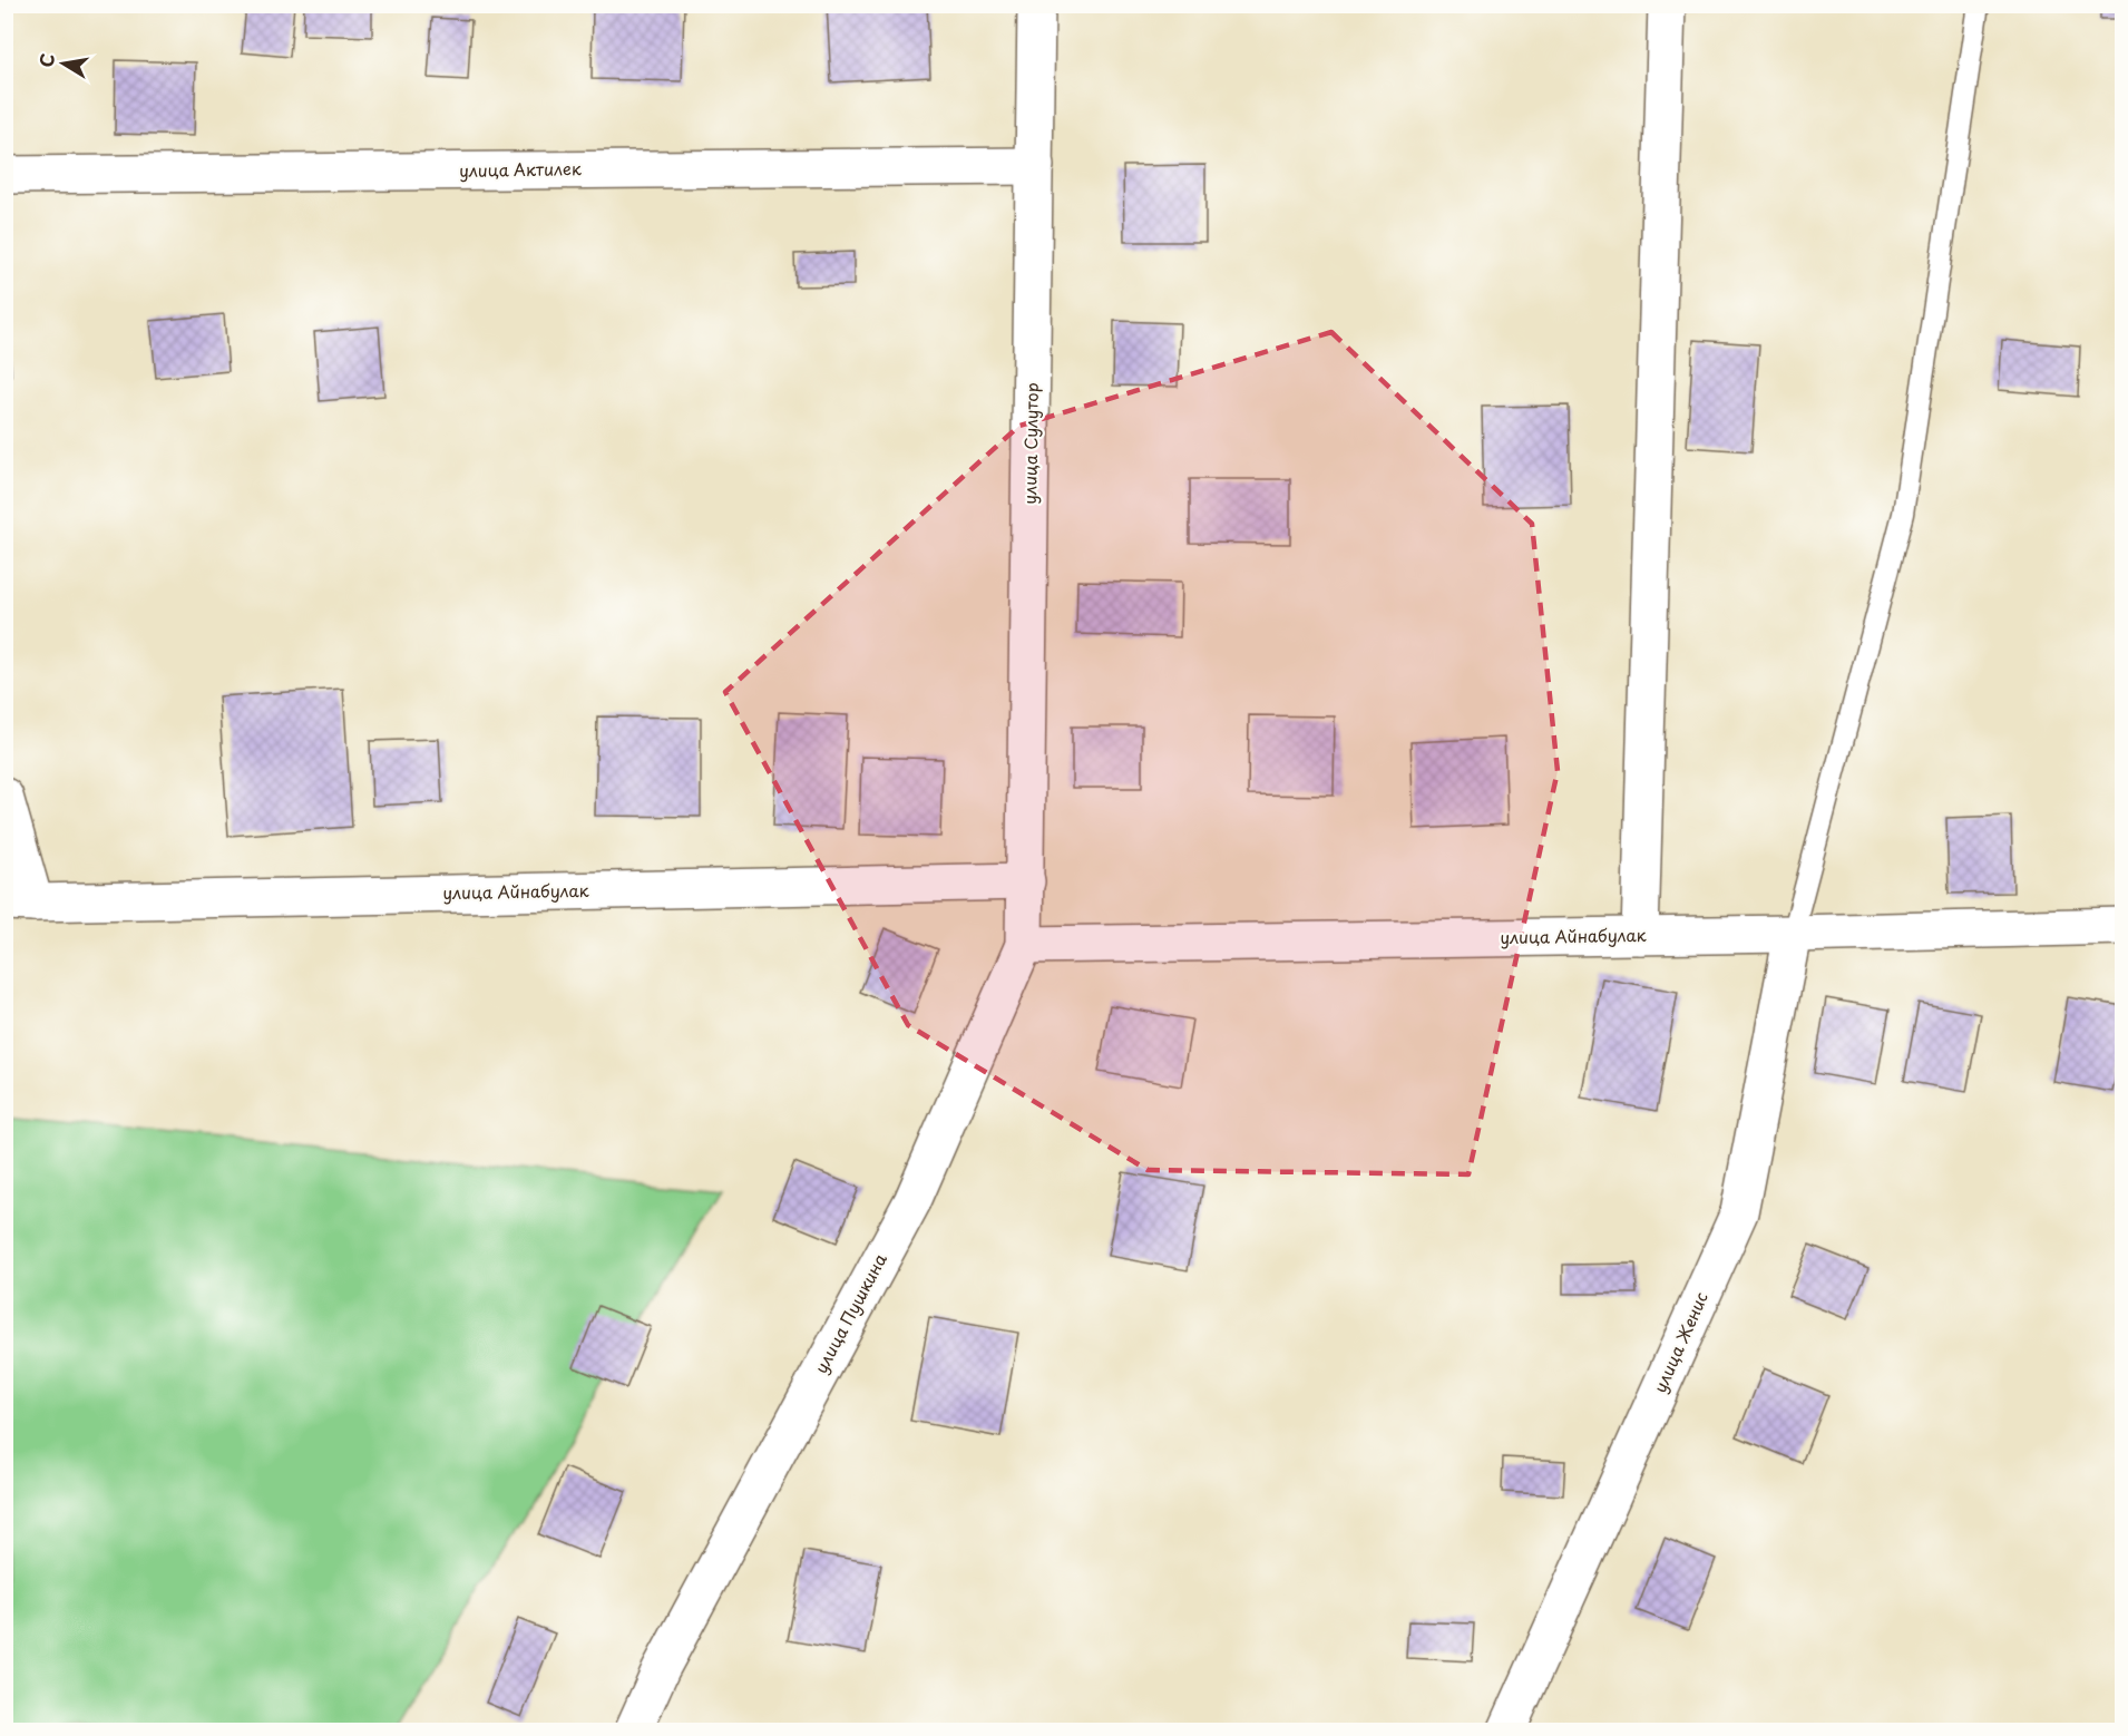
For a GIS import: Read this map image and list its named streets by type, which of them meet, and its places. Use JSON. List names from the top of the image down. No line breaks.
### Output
{"streets":{"street":["улица Актилек","улица Сулутор","улица Айнабулак","улица Пушкина","улица Женис"]},"crossings":[["улица Актилек","улица Сулутор"],["улица Сулутор","улица Айнабулак"],["улица Сулутор","улица Пушкина"],["улица Айнабулак","улица Пушкина"],["улица Айнабулак","улица Женис"]],"north":"left"}
